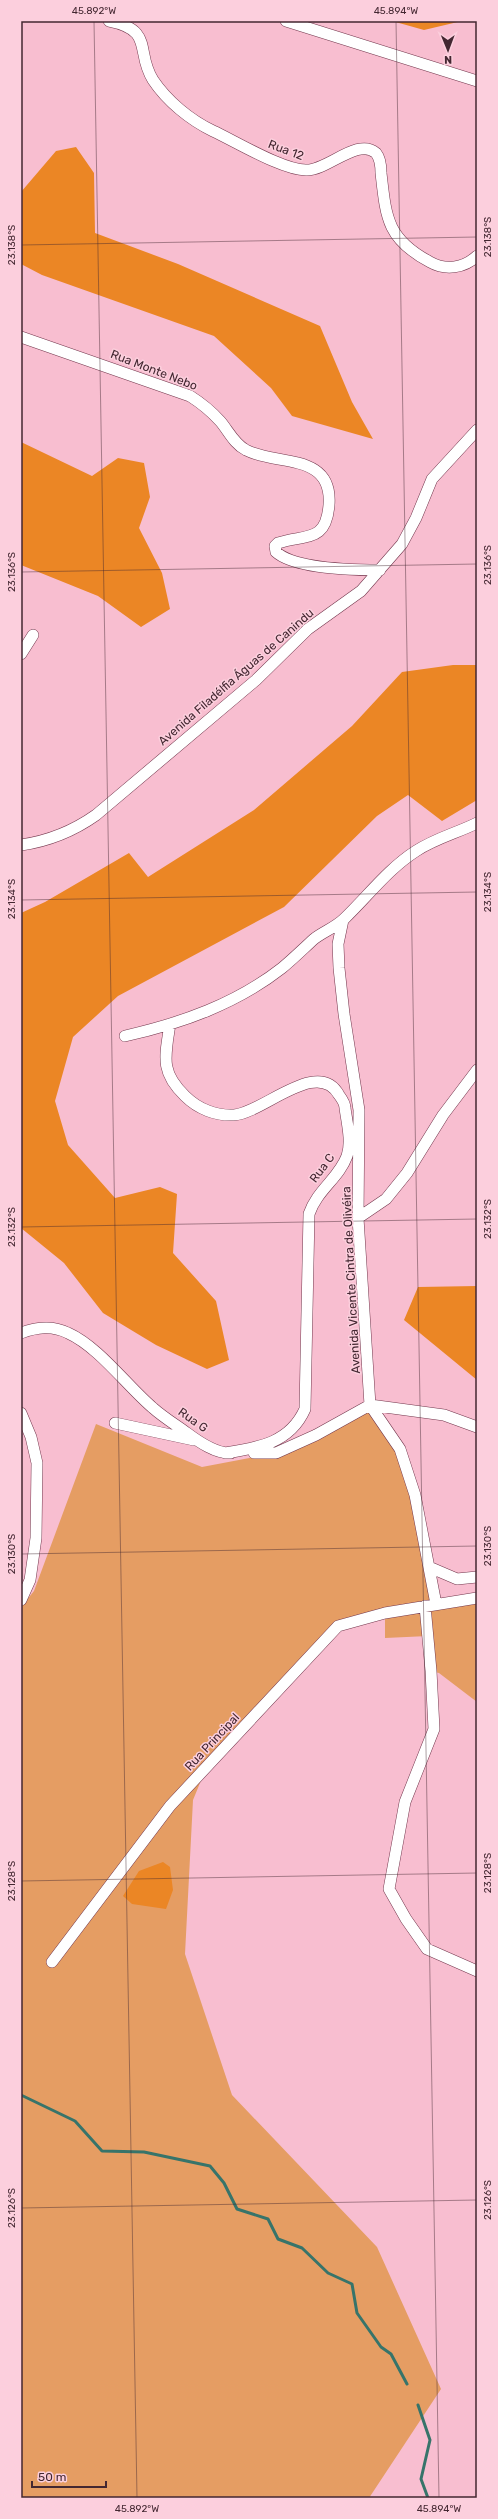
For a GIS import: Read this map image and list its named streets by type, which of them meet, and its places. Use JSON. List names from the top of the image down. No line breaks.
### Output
{"streets":{"street":["Rua 12","Rua Monte Nebo","Avenida Filadélfia Águas de Canindu","Rua C","Avenida Vicente Cintra de Olivéira","Rua G","Rua Principal"]},"crossings":[["Rua Monte Nebo","Avenida Filadélfia Águas de Canindu"],["Rua C","Rua G"],["Avenida Vicente Cintra de Olivéira","Rua G"]],"scale_bar":"50 m","north":"bottom","coordinates":["45.892°W","45.894°W","23.138°S","23.136°S","23.134°S","23.132°S","23.130°S","23.128°S","23.126°S"]}
